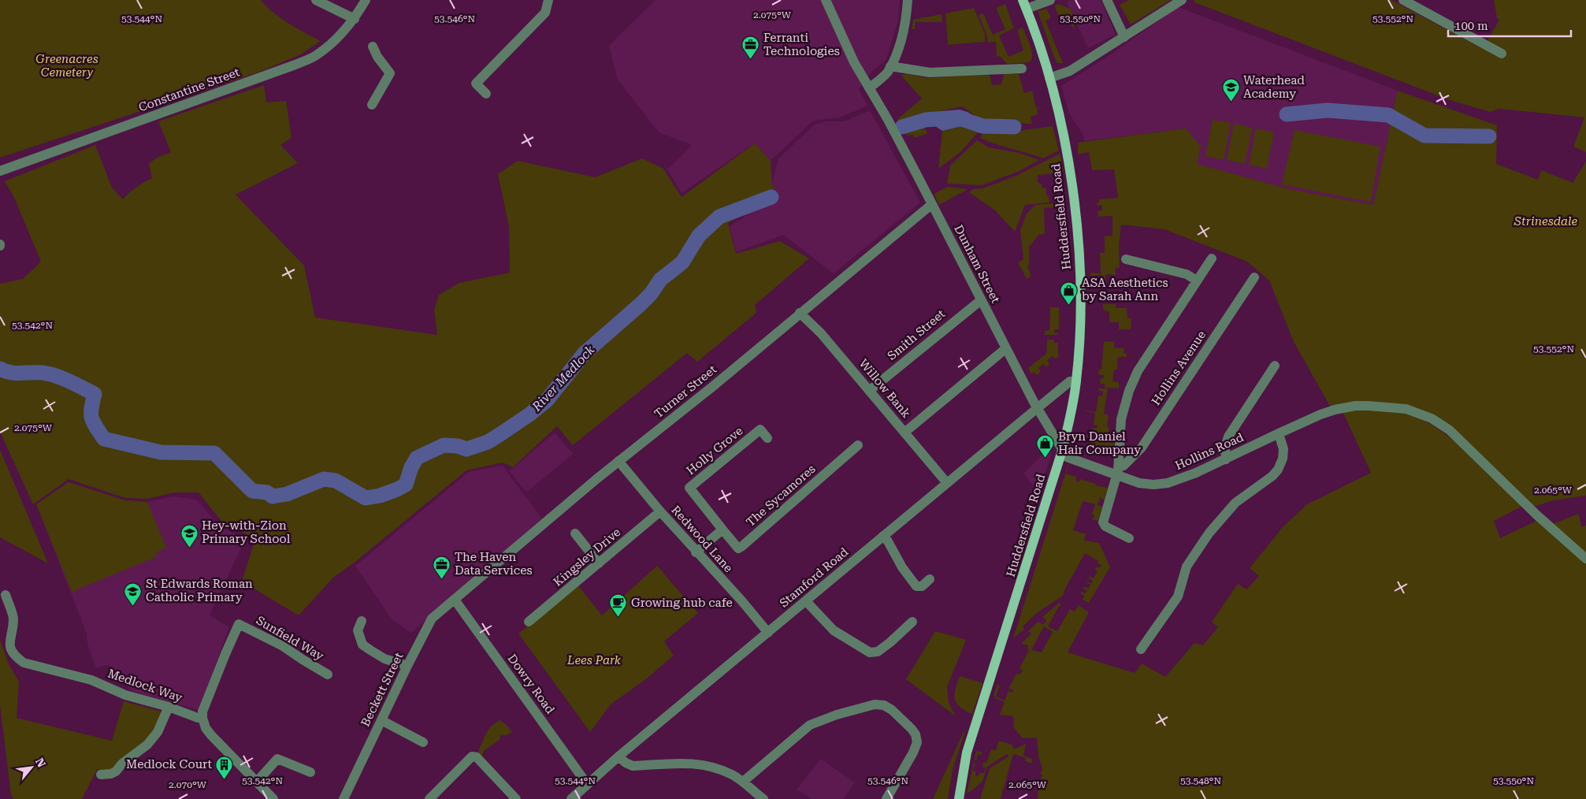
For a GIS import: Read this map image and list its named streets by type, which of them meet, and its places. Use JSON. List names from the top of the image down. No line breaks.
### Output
{"streets":{"main road":["Huddersfield Road"],"street":["Constantine Street","Dunham Street","Smith Street","Hollins Avenue","Willow Bank","Turner Street","Holly Grove","Hollins Road","The Sycamores","Redwood Lane","Kingsley Drive","Stamford Road","Sunfield Way","Dowry Road","Medlock Way","Beckett Street"]},"crossings":[["Huddersfield Road","Dunham Street"],["Huddersfield Road","Hollins Road"],["Huddersfield Road","Stamford Road"],["Dunham Street","Smith Street"],["Dunham Street","Turner Street"],["Dunham Street","Hollins Road"],["Dunham Street","Stamford Road"],["Smith Street","Willow Bank"],["Hollins Avenue","Hollins Road"],["Willow Bank","Turner Street"],["Willow Bank","Stamford Road"],["Turner Street","Redwood Lane"],["Turner Street","Dowry Road"],["Turner Street","Beckett Street"],["Holly Grove","The Sycamores"],["Redwood Lane","Kingsley Drive"],["Redwood Lane","Stamford Road"],["Stamford Road","Dowry Road"],["Sunfield Way","Medlock Way"],["Dowry Road","Beckett Street"]],"water":["River Medlock"],"parks":["Greenacres Cemetery","Strinesdale","Lees Park"],"places":{"office":["Ferranti Technologies","The Haven Data Services"],"school or university":["Waterhead Academy","Hey-with-Zion Primary School","St Edwards Roman Catholic Primary"],"shop":["ASA Aesthetics by Sarah Ann","Bryn Daniel Hair Company"],"cafe":["Growing hub cafe"],"building":["Medlock Court"]},"scale_bar":"100 m","north":"top right","coordinates":["2.075°W","53.544°N","53.546°N","53.550°N","53.552°N","53.542°N","2.065°W","53.548°N","2.070°W"]}
